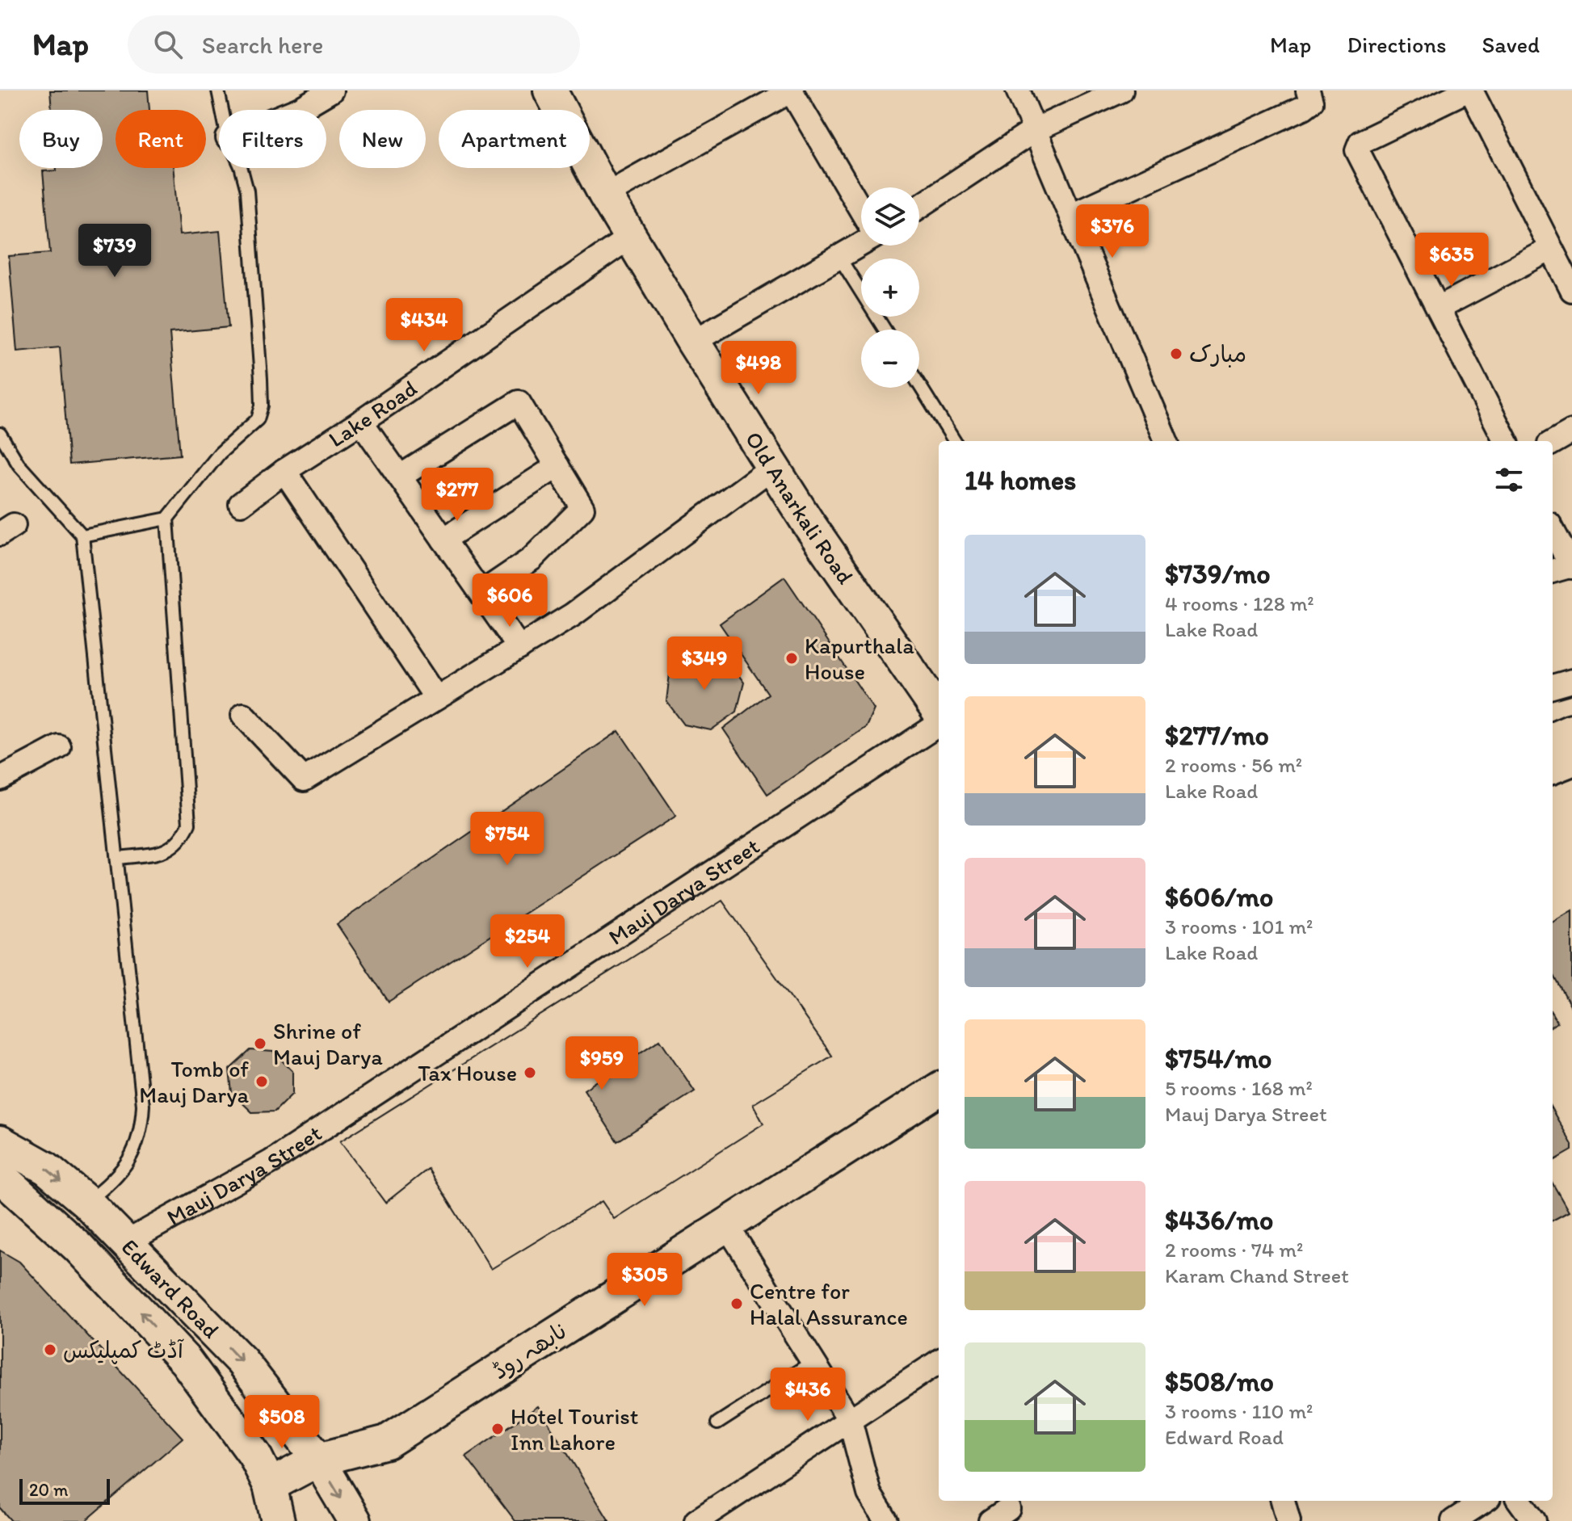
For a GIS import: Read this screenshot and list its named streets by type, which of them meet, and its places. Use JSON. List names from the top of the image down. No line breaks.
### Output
{"streets":{"main road":["Old Anarkali Road","Edward Road","نابھہ روڈ"],"street":["Lake Road","Mauj Darya Street"]},"crossings":[["Lake Road","Old Anarkali Road"],["Mauj Darya Street","Edward Road"],["Edward Road","نابھہ روڈ"]],"places":["مبارک","Kapurthala House","Shrine of Mauj Darya","Tax House","Tomb of Mauj Darya","Centre for Halal Assurance","آڈٹ کمپلیکس","Hotel Tourist Inn Lahore"],"scale_bar":"20 m","page":{"header":"Map","search":"Search here","nav":["Map","Directions","Saved"],"chip":["Buy","Rent","Filters","New","Apartment"],"map_buttons":["+","−"],"price":["$376","$739","$635","$434","$498","$277","$606","$349","$754","$254","$959","$305","$436","$508"],"heading":"14 homes","list":[{"name":"$739/mo","note":"4 rooms · 128 m² · Lake Road"},{"name":"$277/mo","note":"2 rooms · 56 m² · Lake Road"},{"name":"$606/mo","note":"3 rooms · 101 m² · Lake Road"},{"name":"$754/mo","note":"5 rooms · 168 m² · Mauj Darya Street"},{"name":"$436/mo","note":"2 rooms · 74 m² · Karam Chand Street"},{"name":"$508/mo","note":"3 rooms · 110 m² · Edward Road"}],"scale":"20 m"}}
